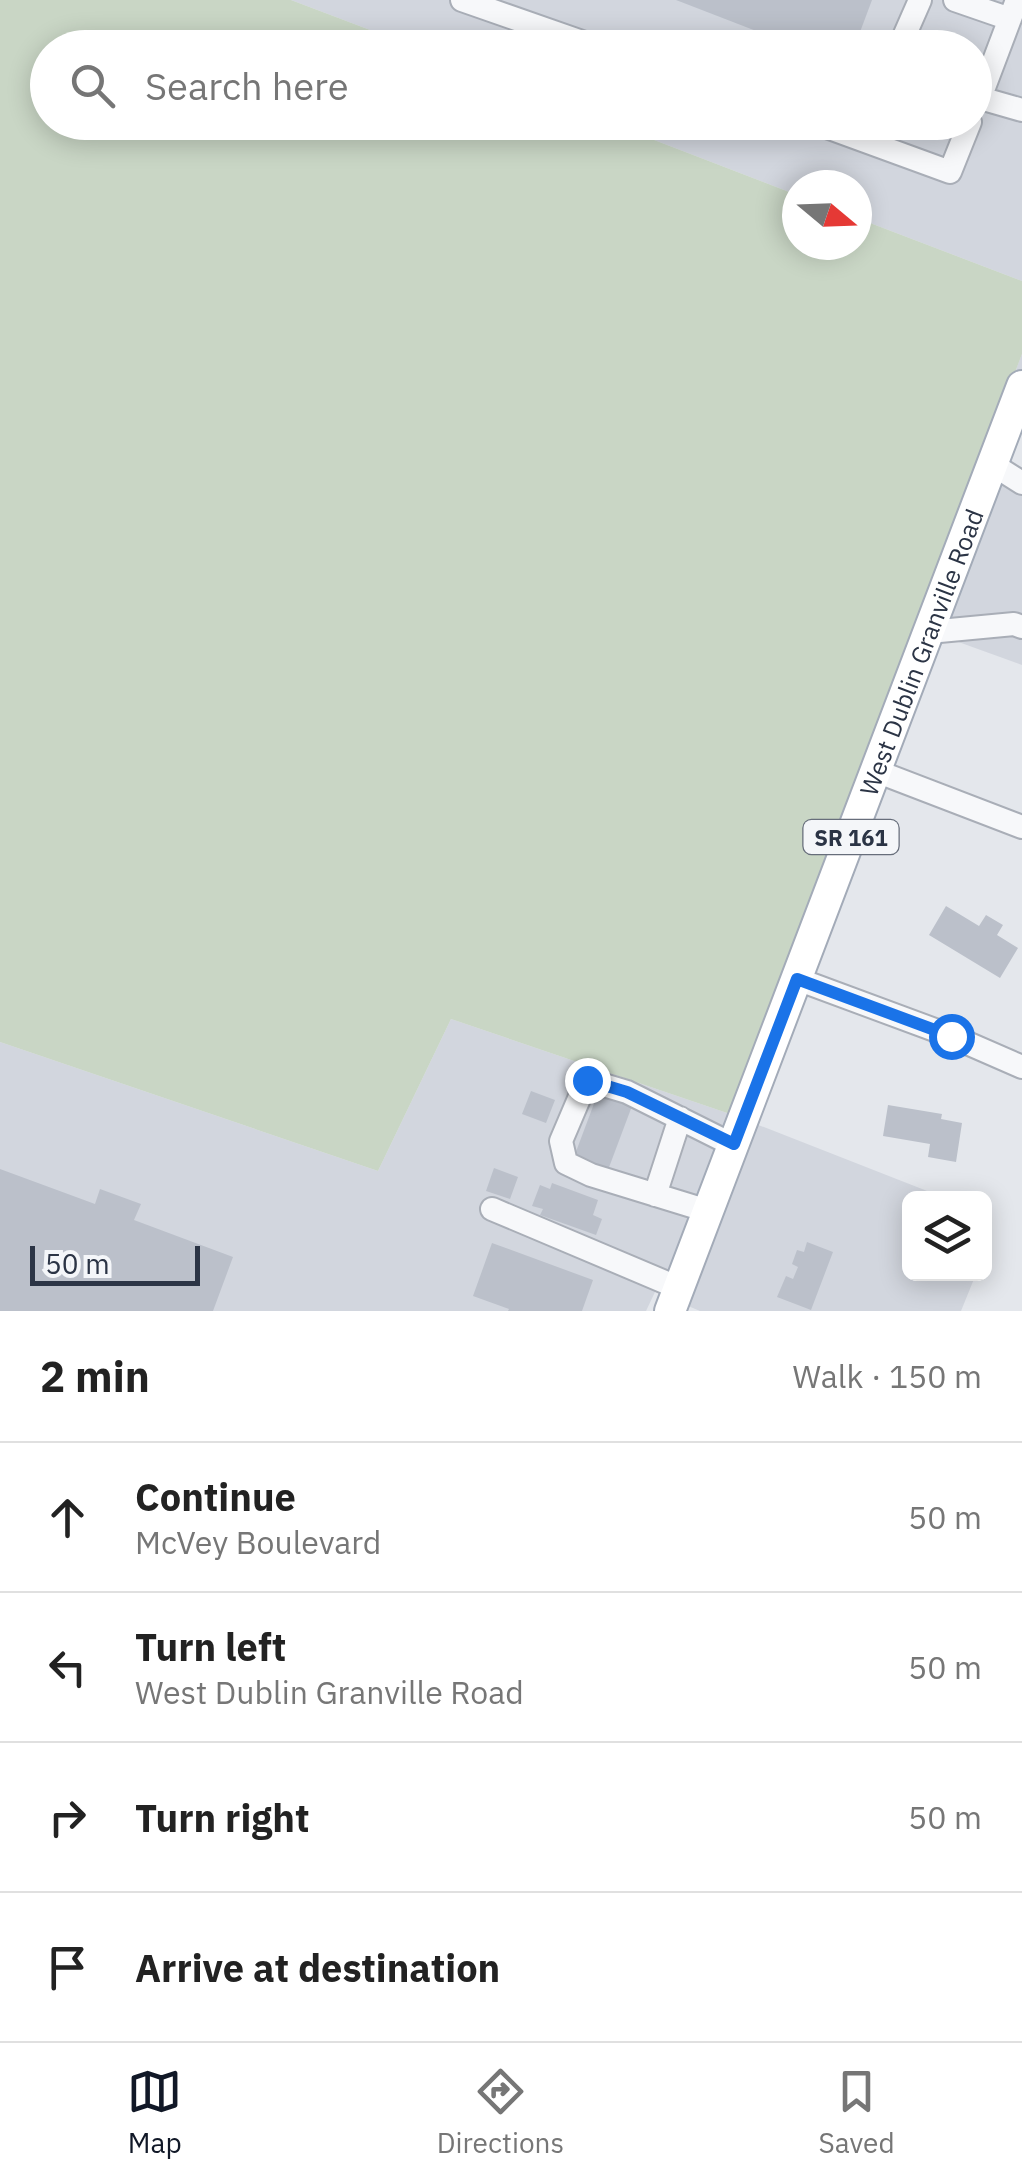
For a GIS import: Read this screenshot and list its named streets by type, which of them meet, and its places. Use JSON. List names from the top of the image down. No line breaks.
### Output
{"streets":{"main road":["West Dublin Granville Road","SR 161"]},"scale_bar":"50 m","north":"right","page":{"search":"Search here","scale":"50 m","heading":["2 min","Walk · 150 m"],"list":[["Continue","McVey Boulevard","50 m"],["Turn left","West Dublin Granville Road","50 m"],["Turn right","50 m"],"Arrive at destination"],"nav":["Map","Directions","Saved"]}}
